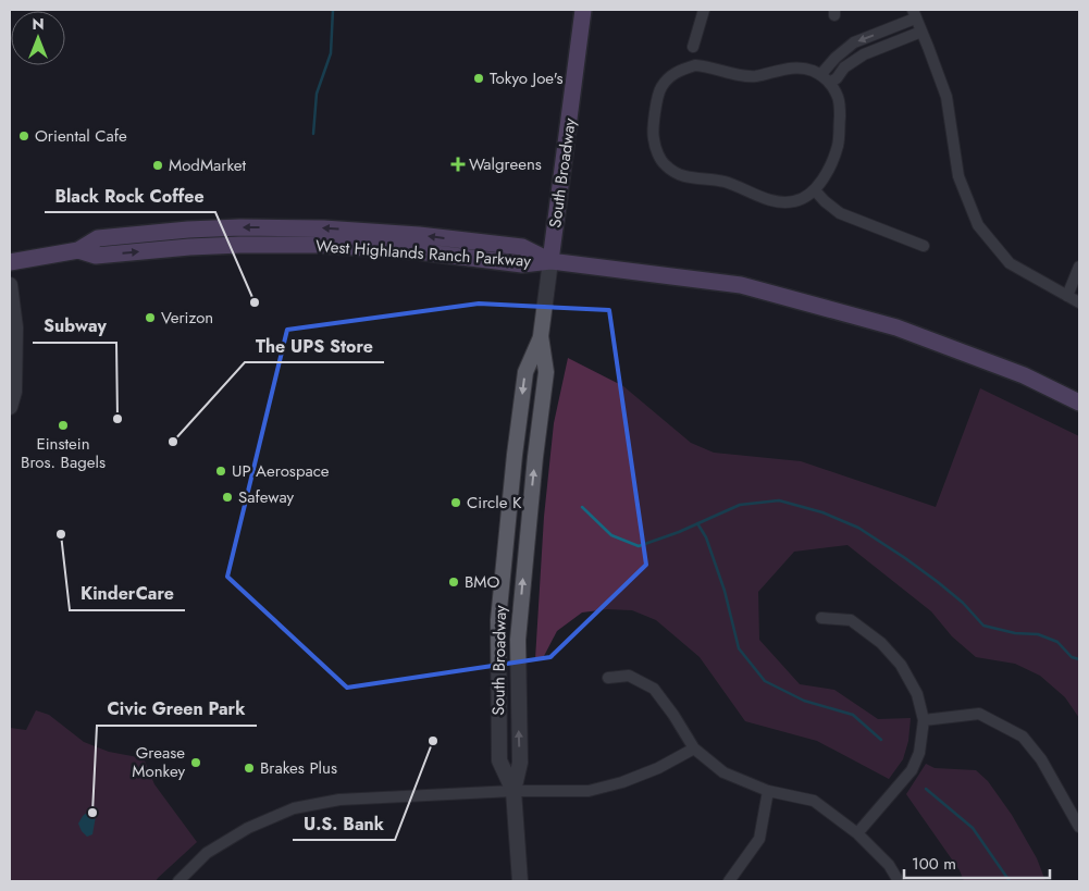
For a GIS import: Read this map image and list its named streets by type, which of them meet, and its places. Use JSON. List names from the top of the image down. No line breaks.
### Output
{"streets":{"main road":["South Broadway","West Highlands Ranch Parkway"]},"crossings":[["South Broadway","West Highlands Ranch Parkway"]],"places":{"other":["Tokyo Joe's","Oriental Cafe","ModMarket","Black Rock Coffee","Verizon","Subway","Einstein Bros. Bagels","The UPS Store","UP Aerospace","Safeway","Circle K","KinderCare","BMO","U.S. Bank","Grease Monkey","Brakes Plus","Civic Green Park"],"health":["Walgreens"]},"scale_bar":"100 m","north":"top"}
